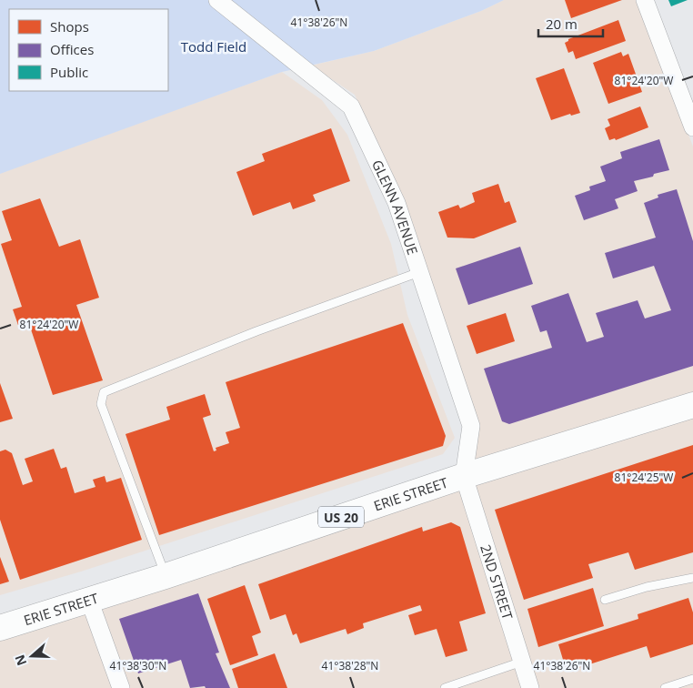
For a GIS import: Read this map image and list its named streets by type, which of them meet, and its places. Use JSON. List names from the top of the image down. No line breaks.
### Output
{"streets":{"main road":["ERIE STREET","US 20"],"street":["GLENN AVENUE","2ND STREET"]},"crossings":[["GLENN AVENUE","ERIE STREET"],["GLENN AVENUE","2ND STREET"],["ERIE STREET","2ND STREET"]],"parks":["Todd Field"],"legend":["Shops","Offices","Public"],"scale_bar":"20 m","north":"left","coordinates":["41°38'26\"N","81°24'20\"W","81°24'25\"W","41°38'30\"N","41°38'28\"N"]}
